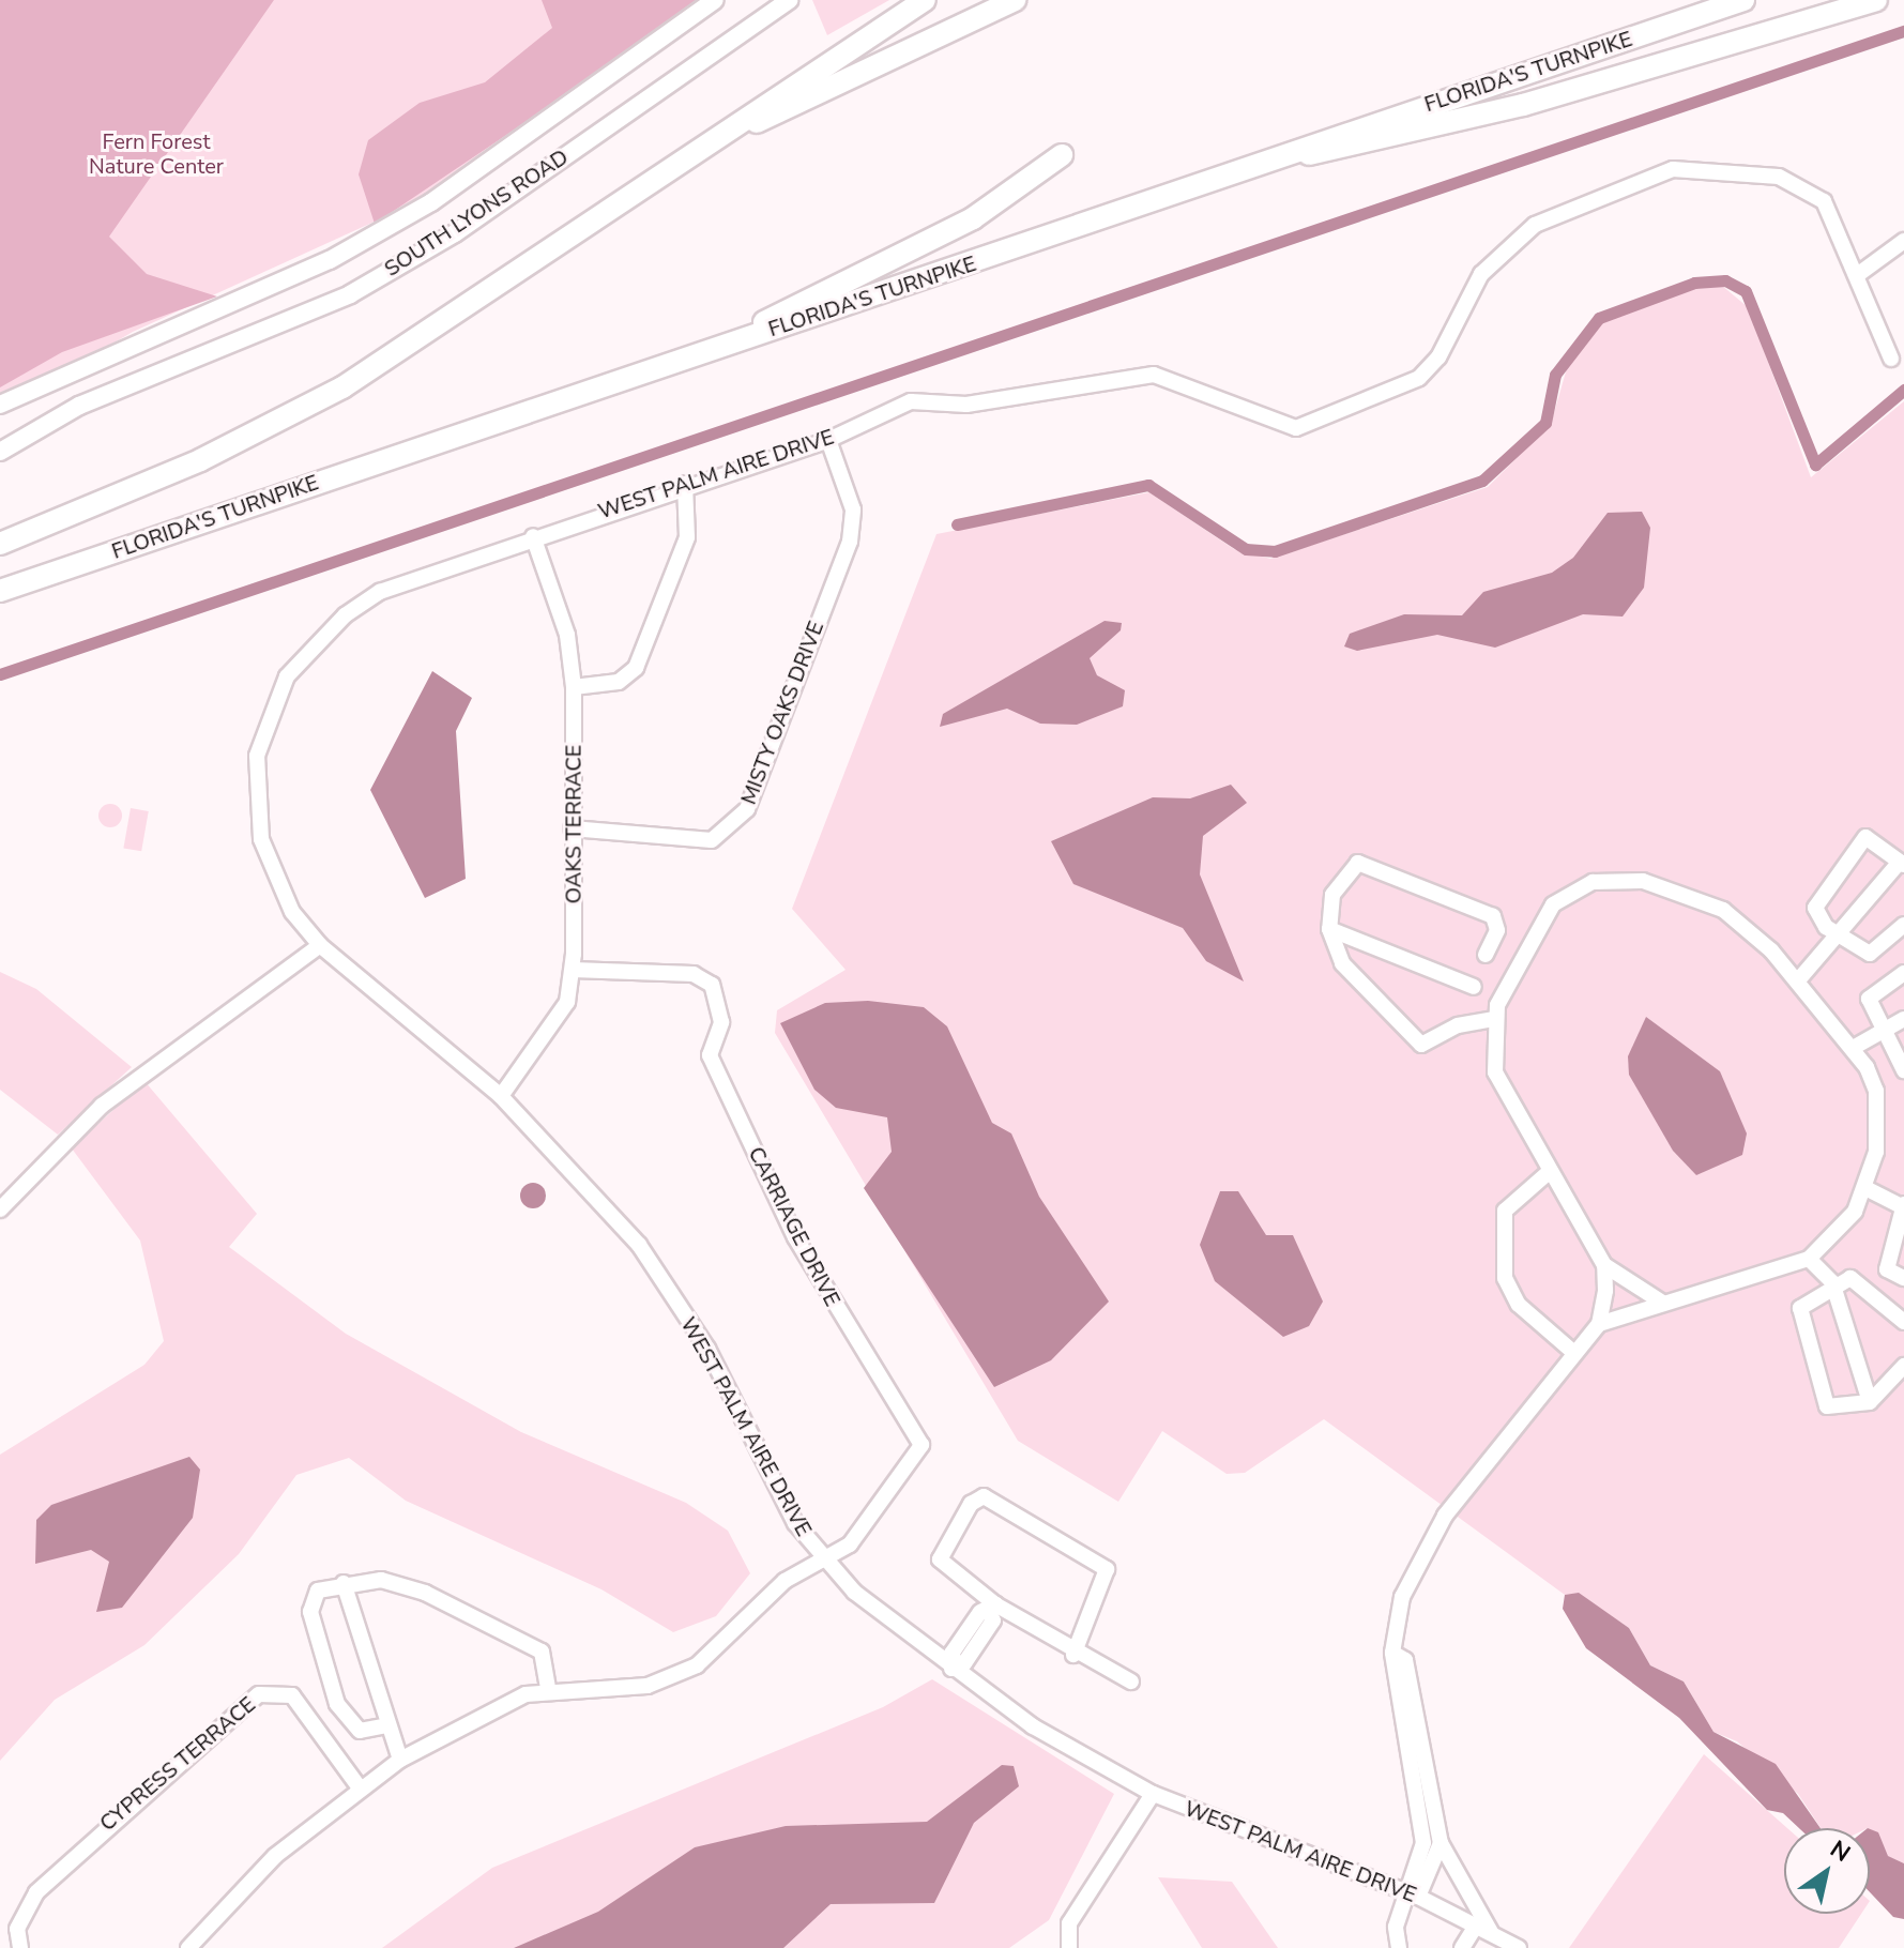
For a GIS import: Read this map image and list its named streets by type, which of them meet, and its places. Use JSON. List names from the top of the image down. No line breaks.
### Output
{"streets":{"highway":["FLORIDA'S TURNPIKE"],"main road":["SOUTH LYONS ROAD"],"street":["WEST PALM AIRE DRIVE","MISTY OAKS DRIVE","OAKS TERRACE","CARRIAGE DRIVE","CYPRESS TERRACE"]},"crossings":[["WEST PALM AIRE DRIVE","MISTY OAKS DRIVE"],["WEST PALM AIRE DRIVE","OAKS TERRACE"],["WEST PALM AIRE DRIVE","CARRIAGE DRIVE"],["MISTY OAKS DRIVE","OAKS TERRACE"],["OAKS TERRACE","CARRIAGE DRIVE"]],"parks":["Fern Forest Nature Center"],"north":"top right"}
